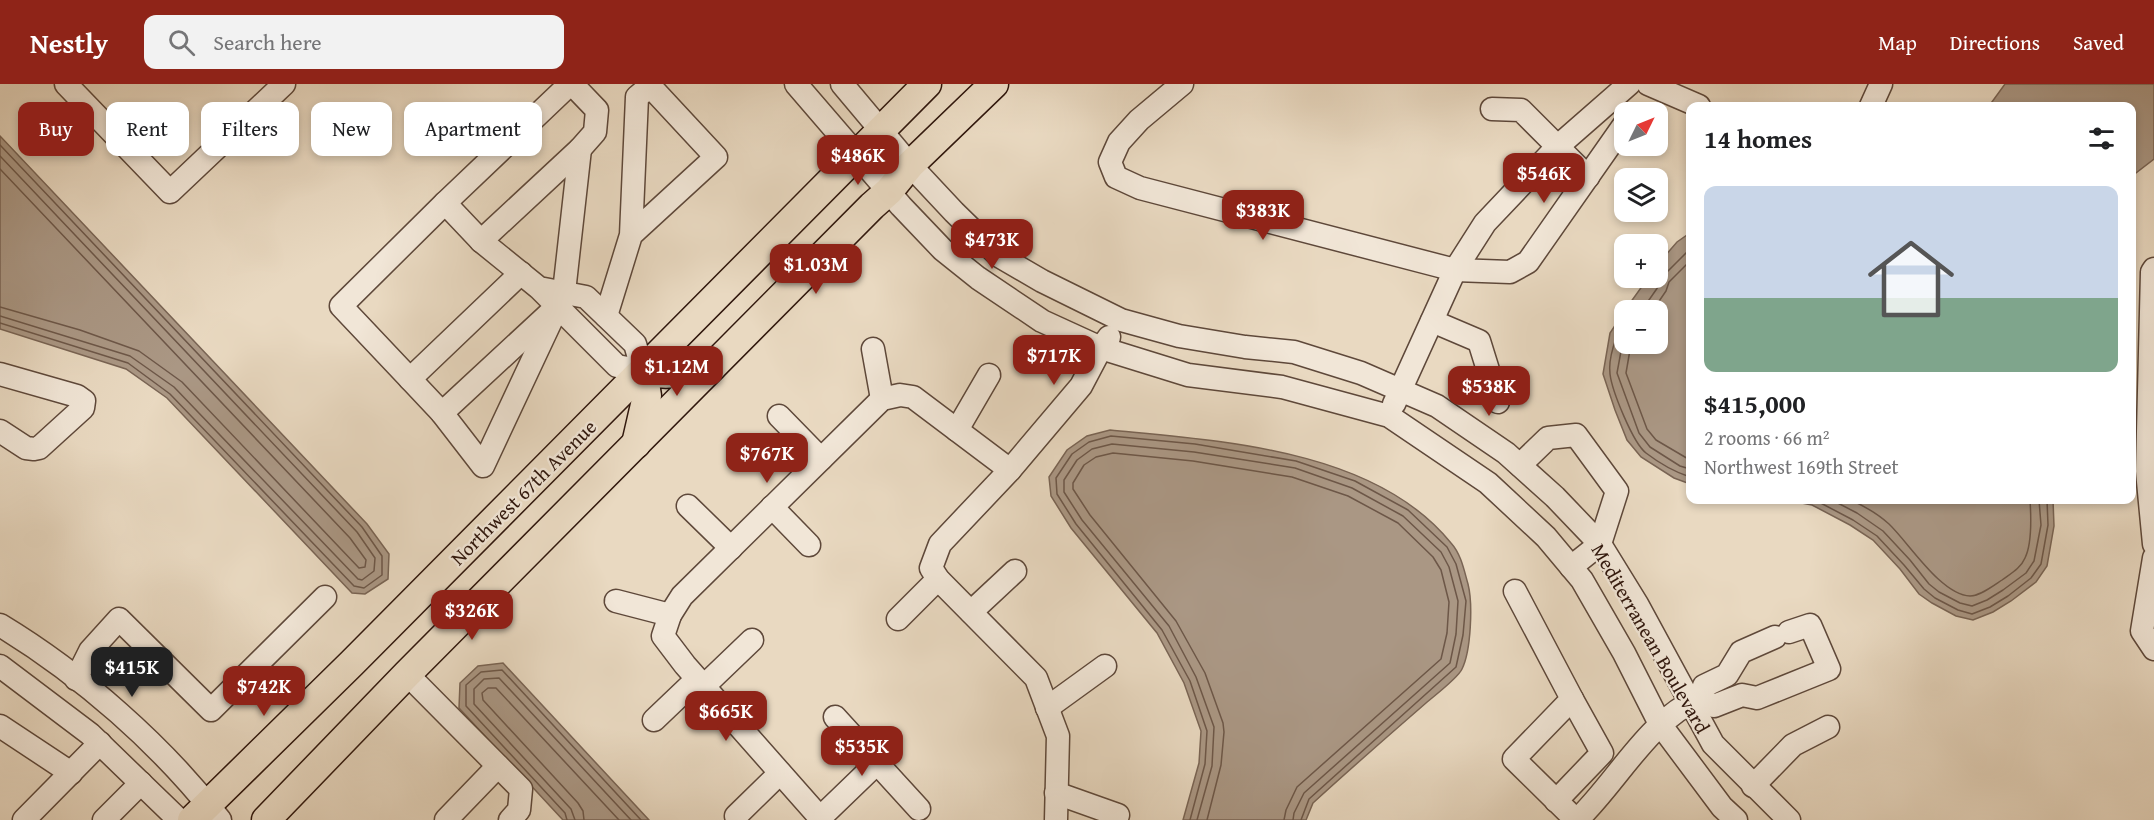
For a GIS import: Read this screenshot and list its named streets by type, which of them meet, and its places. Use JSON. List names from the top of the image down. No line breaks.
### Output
{"streets":{"main road":["Northwest 67th Avenue"],"street":["Mediterranean Boulevard"]},"crossings":[["Northwest 67th Avenue","Mediterranean Boulevard"]],"north":"top right","page":{"header":"Nestly","search":"Search here","nav":["Map","Directions","Saved"],"map_buttons":["+","−"],"chip":["Buy","Rent","Filters","New","Apartment"],"heading":"14 homes","price":["$486K","$546K","$383K","$473K","$1.03M","$717K","$1.12M","$538K","$767K","$326K","$415K","$742K","$665K","$535K"],"list":[{"name":"$415,000","note":"2 rooms · 66 m² · Northwest 169th Street"}]}}
